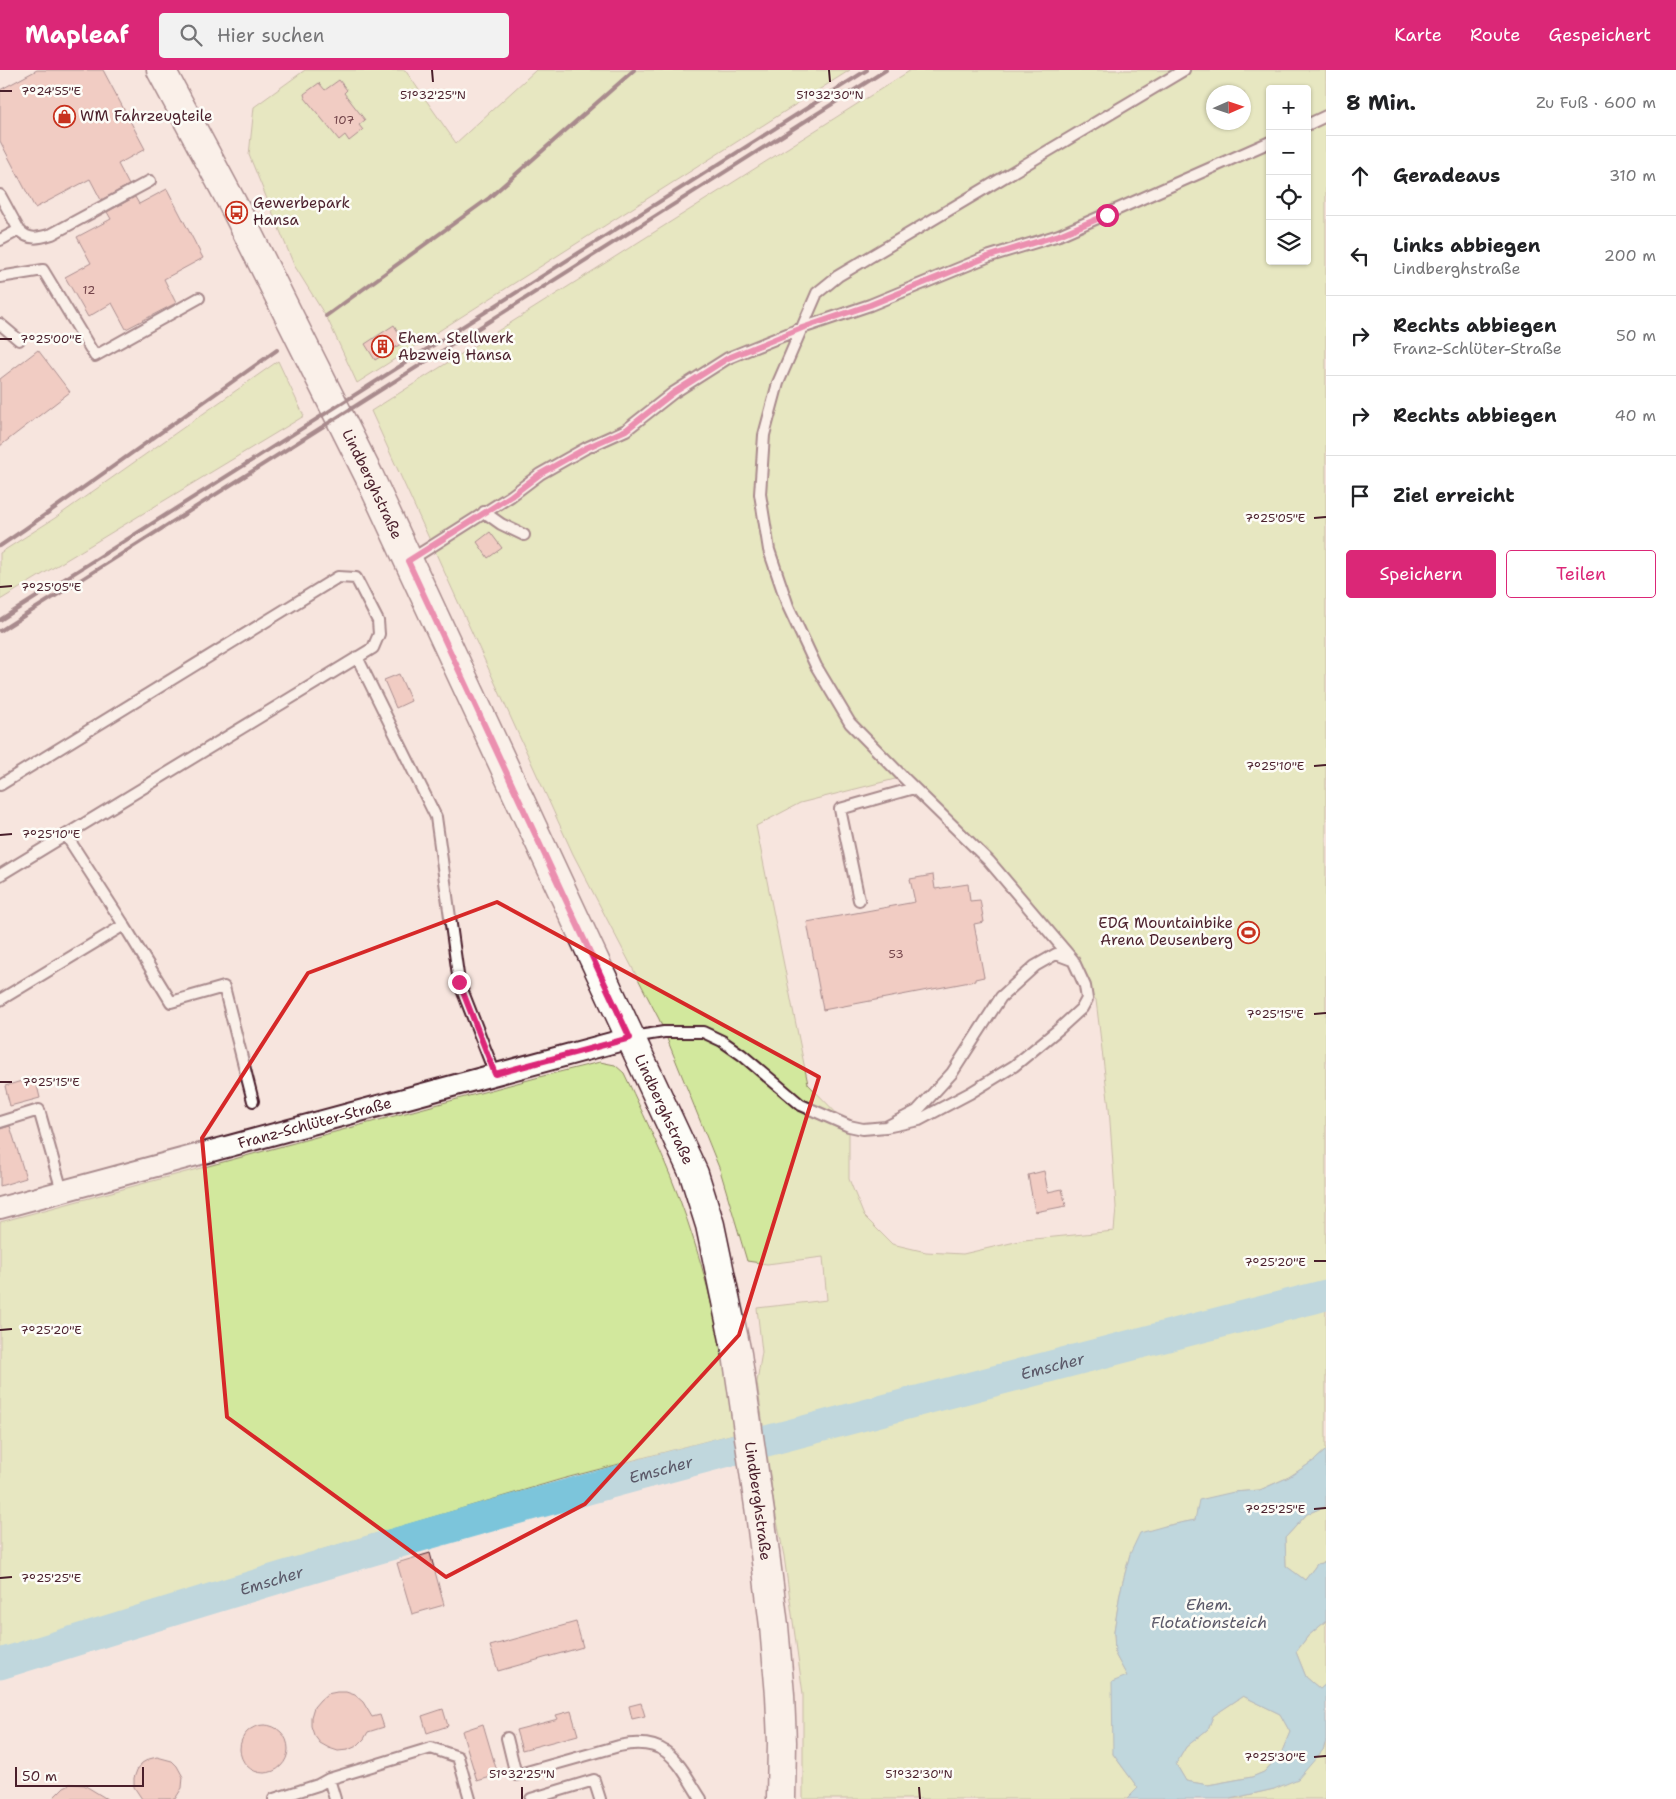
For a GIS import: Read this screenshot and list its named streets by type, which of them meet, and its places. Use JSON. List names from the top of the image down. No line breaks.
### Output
{"streets":{"main road":["Lindberghstraße"],"street":["Franz-Schlüter-Straße"]},"crossings":[["Lindberghstraße","Franz-Schlüter-Straße"]],"water":["Emscher","Ehem. Flotationsteich"],"places":{"shop":["WM Fahrzeugteile"],"bus stop":["Gewerbepark Hansa"],"building":["Ehem. Stellwerk Abzweig Hansa"],"sports":["EDG Mountainbike Arena Deusenberg"]},"house_numbers":["107","12","53"],"scale_bar":"50 m","north":"right","page":{"header":"Mapleaf","search":"Hier suchen","nav":["Karte","Route","Gespeichert"],"heading":["8 Min.","Zu Fuß · 600 m"],"map_buttons":["+","−"],"list":[["Geradeaus","310 m"],["Links abbiegen","Lindberghstraße","200 m"],["Rechts abbiegen","Franz-Schlüter-Straße","50 m"],["Rechts abbiegen","40 m"],"Ziel erreicht"],"buttons":["Speichern","Teilen"],"scale":"50 m"},"coordinates":["7°24'55\"E","51°32'25\"N","51°32'30\"N","7°25'00\"E","7°25'05\"E","7°25'10\"E","7°25'15\"E","7°25'20\"E","7°25'25\"E","7°25'30\"E"]}
